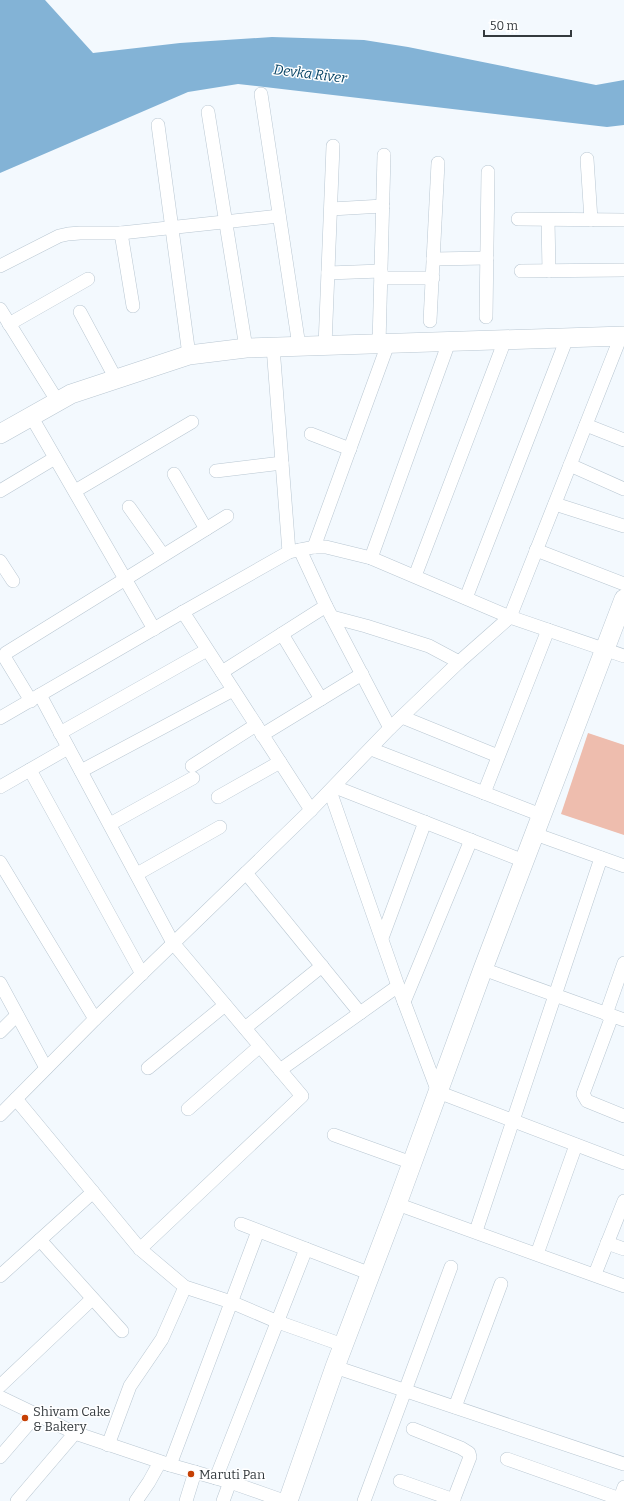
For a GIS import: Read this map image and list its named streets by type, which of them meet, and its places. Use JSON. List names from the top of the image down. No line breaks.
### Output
{"water":["Devka River"],"places":["Shivam Cake & Bakery","Maruti Pan"],"scale_bar":"50 m"}
